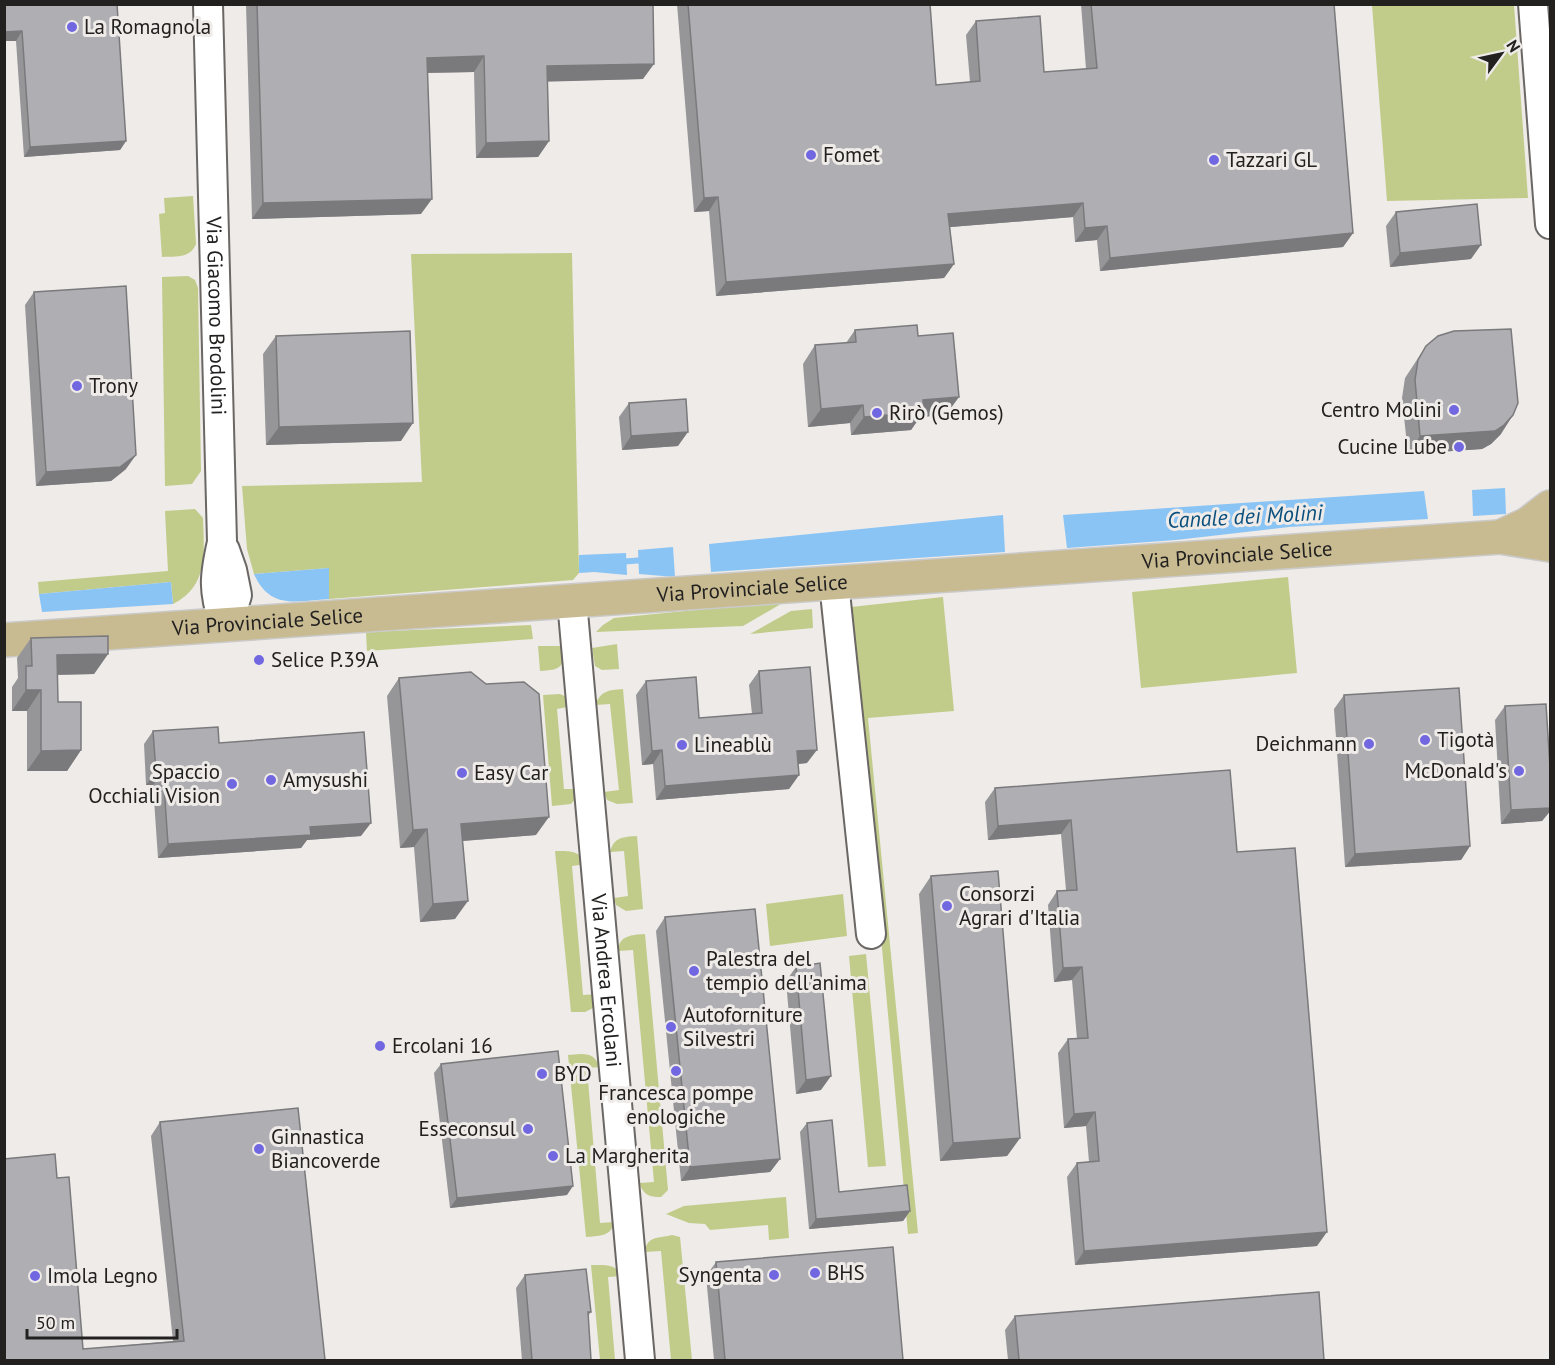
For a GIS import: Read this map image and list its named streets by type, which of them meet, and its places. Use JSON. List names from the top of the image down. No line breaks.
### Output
{"streets":{"main road":["Via Provinciale Selice"],"street":["Via Giacomo Brodolini","Via Andrea Ercolani"]},"crossings":[["Via Giacomo Brodolini","Via Provinciale Selice"],["Via Provinciale Selice","Via Andrea Ercolani"]],"water":["Canale dei Molini"],"places":["La Romagnola","Fomet","Tazzari GL","Trony","Centro Molini","Rirò (Gemos)","Cucine Lube","Selice P.39A","Tigotà","Deichmann","Lineablù","McDonald's","Easy Car","Amysushi","Spaccio Occhiali Vision","Consorzi Agrari d'Italia","Palestra del tempio dell'anima","Autoforniture Silvestri","Ercolani 16","Francesca pompe enologiche","BYD","Esseconsul","Ginnastica Biancoverde","La Margherita","BHS","Syngenta","Imola Legno"],"scale_bar":"50 m","north":"top right"}
